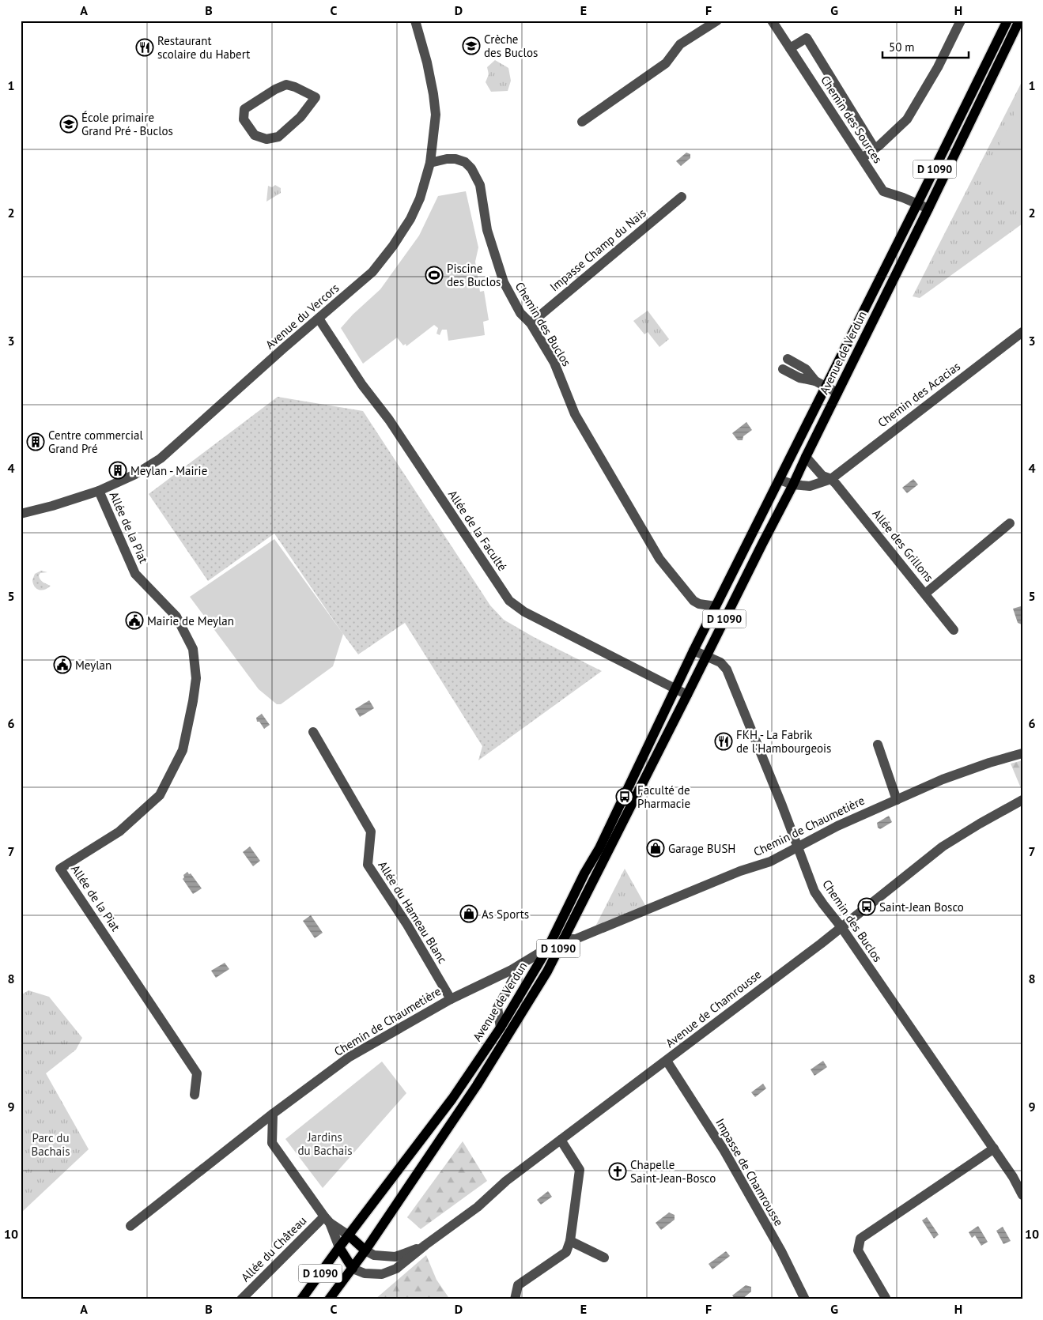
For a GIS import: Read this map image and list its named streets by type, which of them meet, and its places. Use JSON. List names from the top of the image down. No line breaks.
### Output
{"streets":{"main road":["D 1090","Avenue de Verdun"],"street":["Chemin des Sources","Impasse Champ du Nais","Avenue du Vercors","Chemin des Buclos","Chemin des Acacias","Allée de la Piat","Allée de la Faculté","Allée des Grillons","Chemin de Chaumetière","Allée du Hameau Blanc","Avenue de Chamrousse","Impasse de Chamrousse","Allée du Château"]},"crossings":[["Chemin des Sources","Avenue de Verdun"],["Impasse Champ du Nais","Chemin des Buclos"],["Avenue du Vercors","Chemin des Buclos"],["Avenue du Vercors","Allée de la Piat"],["Avenue du Vercors","Allée de la Faculté"],["Chemin des Buclos","Avenue de Verdun"],["Chemin des Buclos","Chemin de Chaumetière"],["Chemin des Buclos","Avenue de Chamrousse"],["Avenue de Verdun","Allée de la Faculté"],["Avenue de Verdun","Allée des Grillons"],["Avenue de Verdun","Chemin de Chaumetière"],["Avenue de Verdun","Avenue de Chamrousse"],["Chemin des Acacias","Allée des Grillons"],["Chemin de Chaumetière","Allée du Hameau Blanc"],["Avenue de Chamrousse","Impasse de Chamrousse"]],"parks":["Jardins du Bachais","Parc du Bachais"],"places":{"school or university":["Crèche des Buclos","École primaire Grand Pré - Buclos"],"restaurant":["Restaurant scolaire du Habert","FKH - La Fabrik de l'Hambourgeois"],"sports":["Piscine des Buclos"],"building":["Centre commercial Grand Pré","Meylan - Mairie"],"public building":["Mairie de Meylan","Meylan"],"bus stop":["Faculté de Pharmacie","Saint-Jean Bosco"],"shop":["Garage BUSH","As Sports"],"church":["Chapelle Saint-Jean-Bosco"]},"scale_bar":"50 m","grid":{"columns":["A","B","C","D","E","F","G","H"],"rows":["1","2","3","4","5","6","7","8","9","10"]}}
